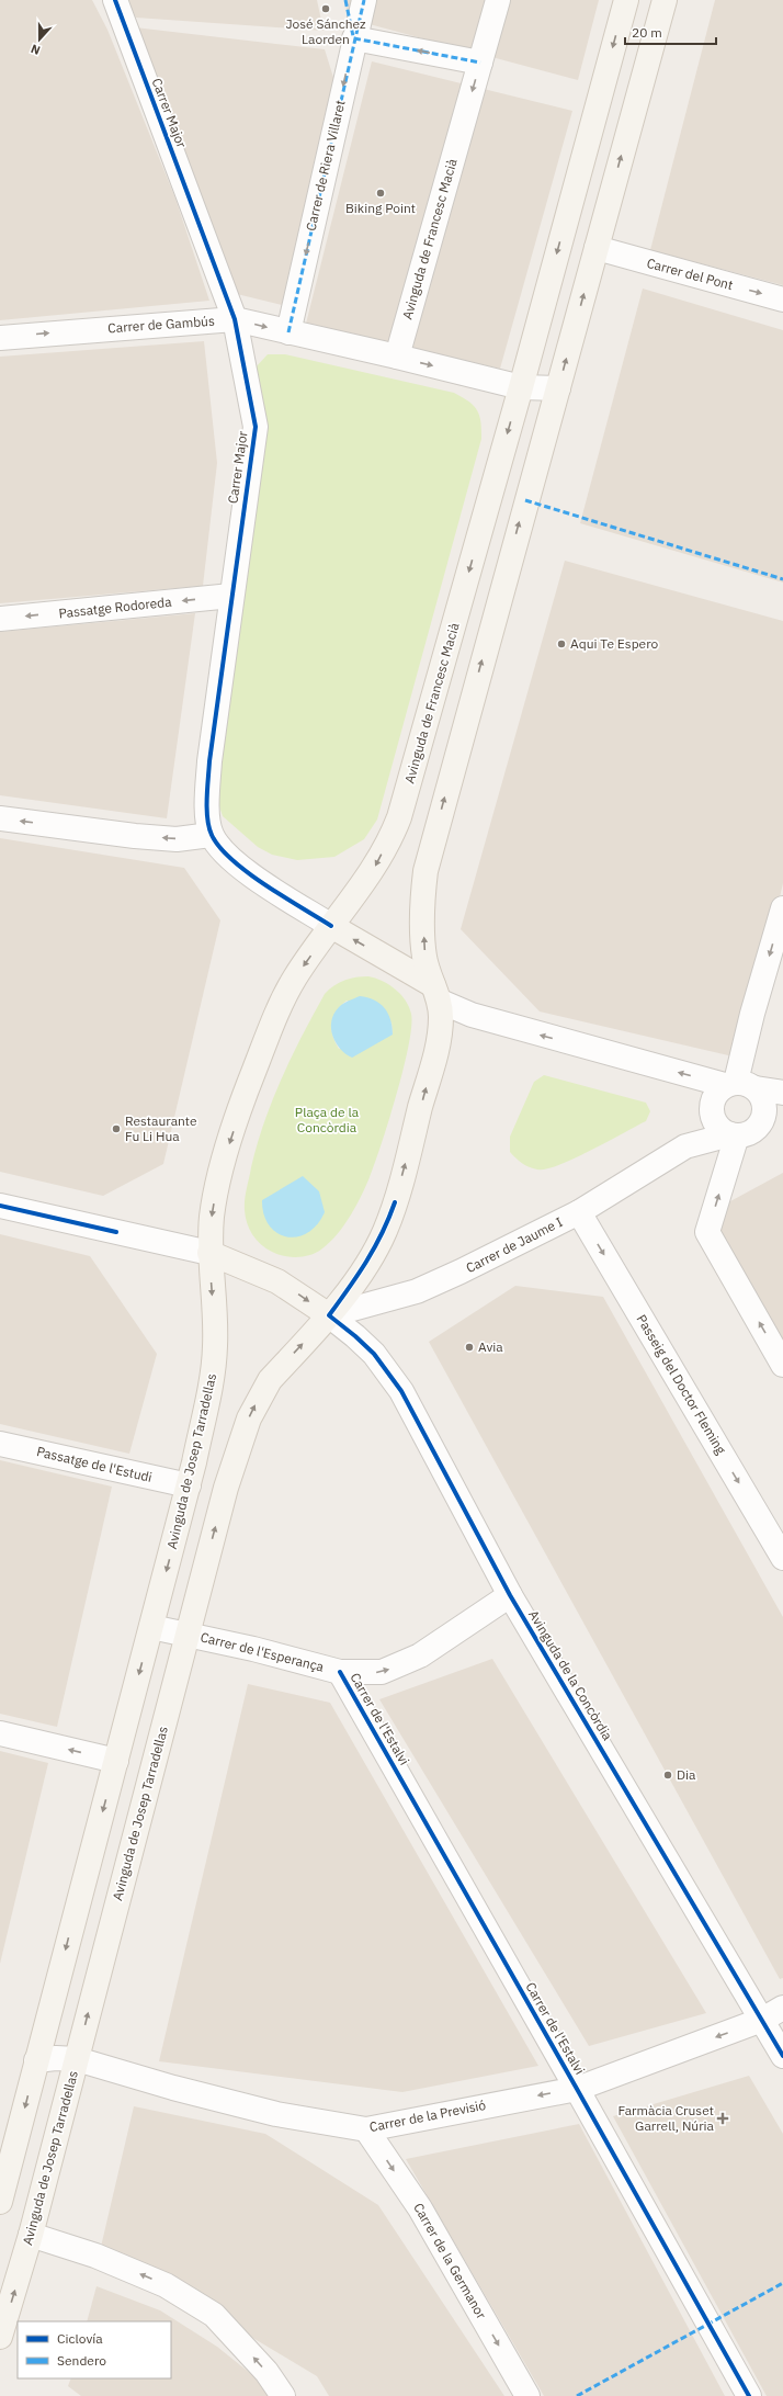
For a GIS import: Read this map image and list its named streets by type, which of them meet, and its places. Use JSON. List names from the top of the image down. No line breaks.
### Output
{"streets":{"main road":["Avinguda de Francesc Macià","Avinguda de Josep Tarradellas"],"street":["Carrer Major","Carrer de Riera Villaret","Carrer del Pont","Carrer de Gambús","Passatge Rodoreda","Carrer de Jaume I","Passeig del Doctor Fleming","Passatge de l'Estudi","Carrer de l'Esperança","Avinguda de la Concòrdia","Carrer de l'Estalvi","Carrer de la Previsió","Carrer de la Germanor"]},"crossings":[["Carrer Major","Carrer de Gambús"],["Carrer Major","Passatge Rodoreda"],["Carrer de Riera Villaret","Carrer de Gambús"],["Avinguda de Francesc Macià","Carrer de Gambús"],["Carrer de Jaume I","Passeig del Doctor Fleming"],["Carrer de Jaume I","Avinguda de Josep Tarradellas"],["Carrer de Jaume I","Avinguda de la Concòrdia"],["Avinguda de Josep Tarradellas","Passatge de l'Estudi"],["Avinguda de Josep Tarradellas","Carrer de l'Esperança"],["Avinguda de Josep Tarradellas","Avinguda de la Concòrdia"],["Avinguda de Josep Tarradellas","Carrer de la Previsió"],["Carrer de l'Esperança","Avinguda de la Concòrdia"],["Carrer de l'Esperança","Carrer de l'Estalvi"],["Avinguda de la Concòrdia","Carrer de la Previsió"],["Carrer de l'Estalvi","Carrer de la Previsió"],["Carrer de la Previsió","Carrer de la Germanor"]],"one_way":["Carrer de Riera Villaret","Avinguda de Francesc Macià","Carrer del Pont","Carrer de Gambús","Passatge Rodoreda","Passeig del Doctor Fleming","Carrer de l'Esperança","Carrer de la Previsió","Carrer de la Germanor"],"parks":["Plaça de la Concòrdia"],"places":{"other":["José Sánchez Laorden","Biking Point","Aqui Te Espero","Restaurante Fu Li Hua","Avia","Dia"],"health":["Farmàcia Cruset Garrell, Núria"]},"legend":["Ciclovía","Sendero"],"scale_bar":"20 m","north":"bottom"}
